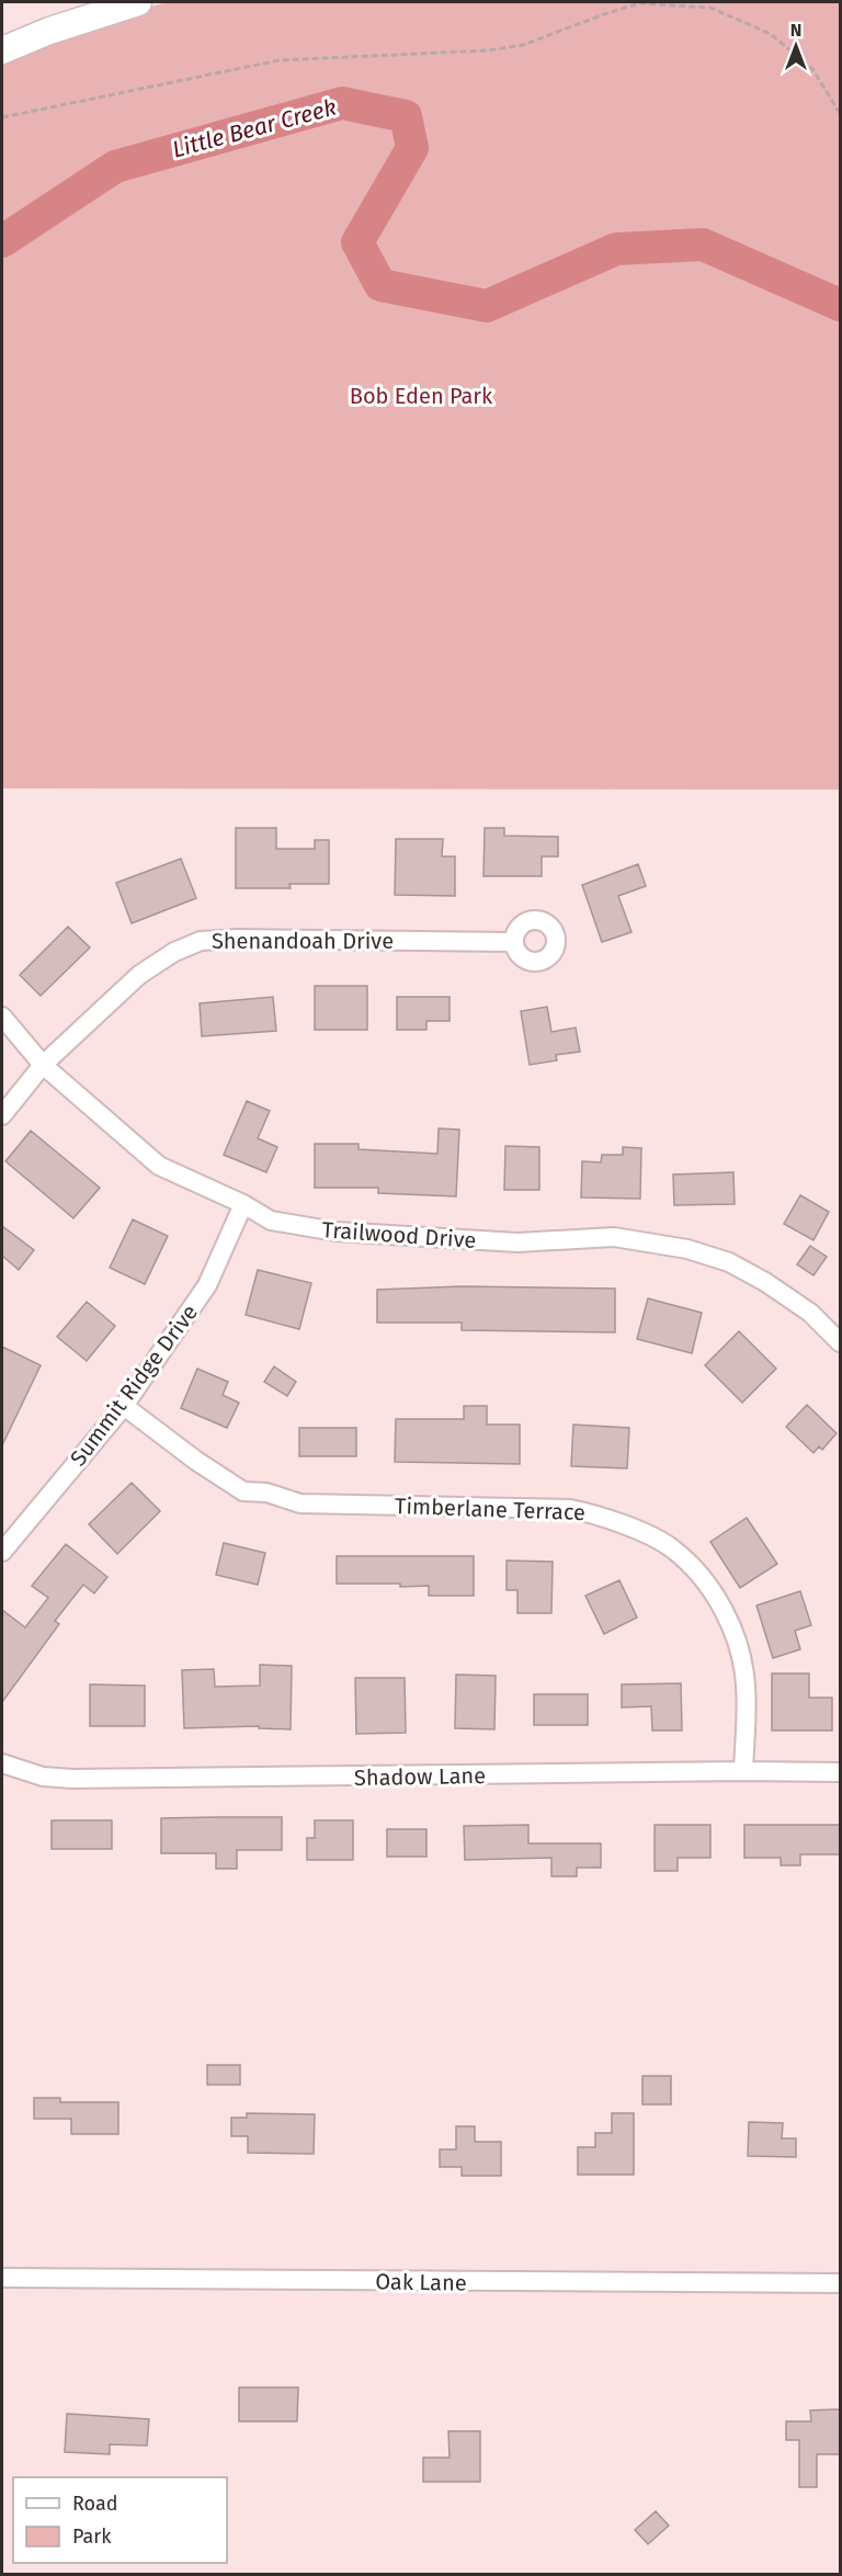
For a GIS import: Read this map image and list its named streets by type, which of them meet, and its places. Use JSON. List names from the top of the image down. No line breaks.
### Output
{"streets":{"street":["Shenandoah Drive","Trailwood Drive","Summit Ridge Drive","Timberlane Terrace","Shadow Lane","Oak Lane"]},"crossings":[["Shenandoah Drive","Trailwood Drive"],["Trailwood Drive","Summit Ridge Drive"],["Summit Ridge Drive","Timberlane Terrace"],["Timberlane Terrace","Shadow Lane"]],"water":["Little Bear Creek"],"parks":["Bob Eden Park"],"legend":["Road","Park"],"north":"top"}
